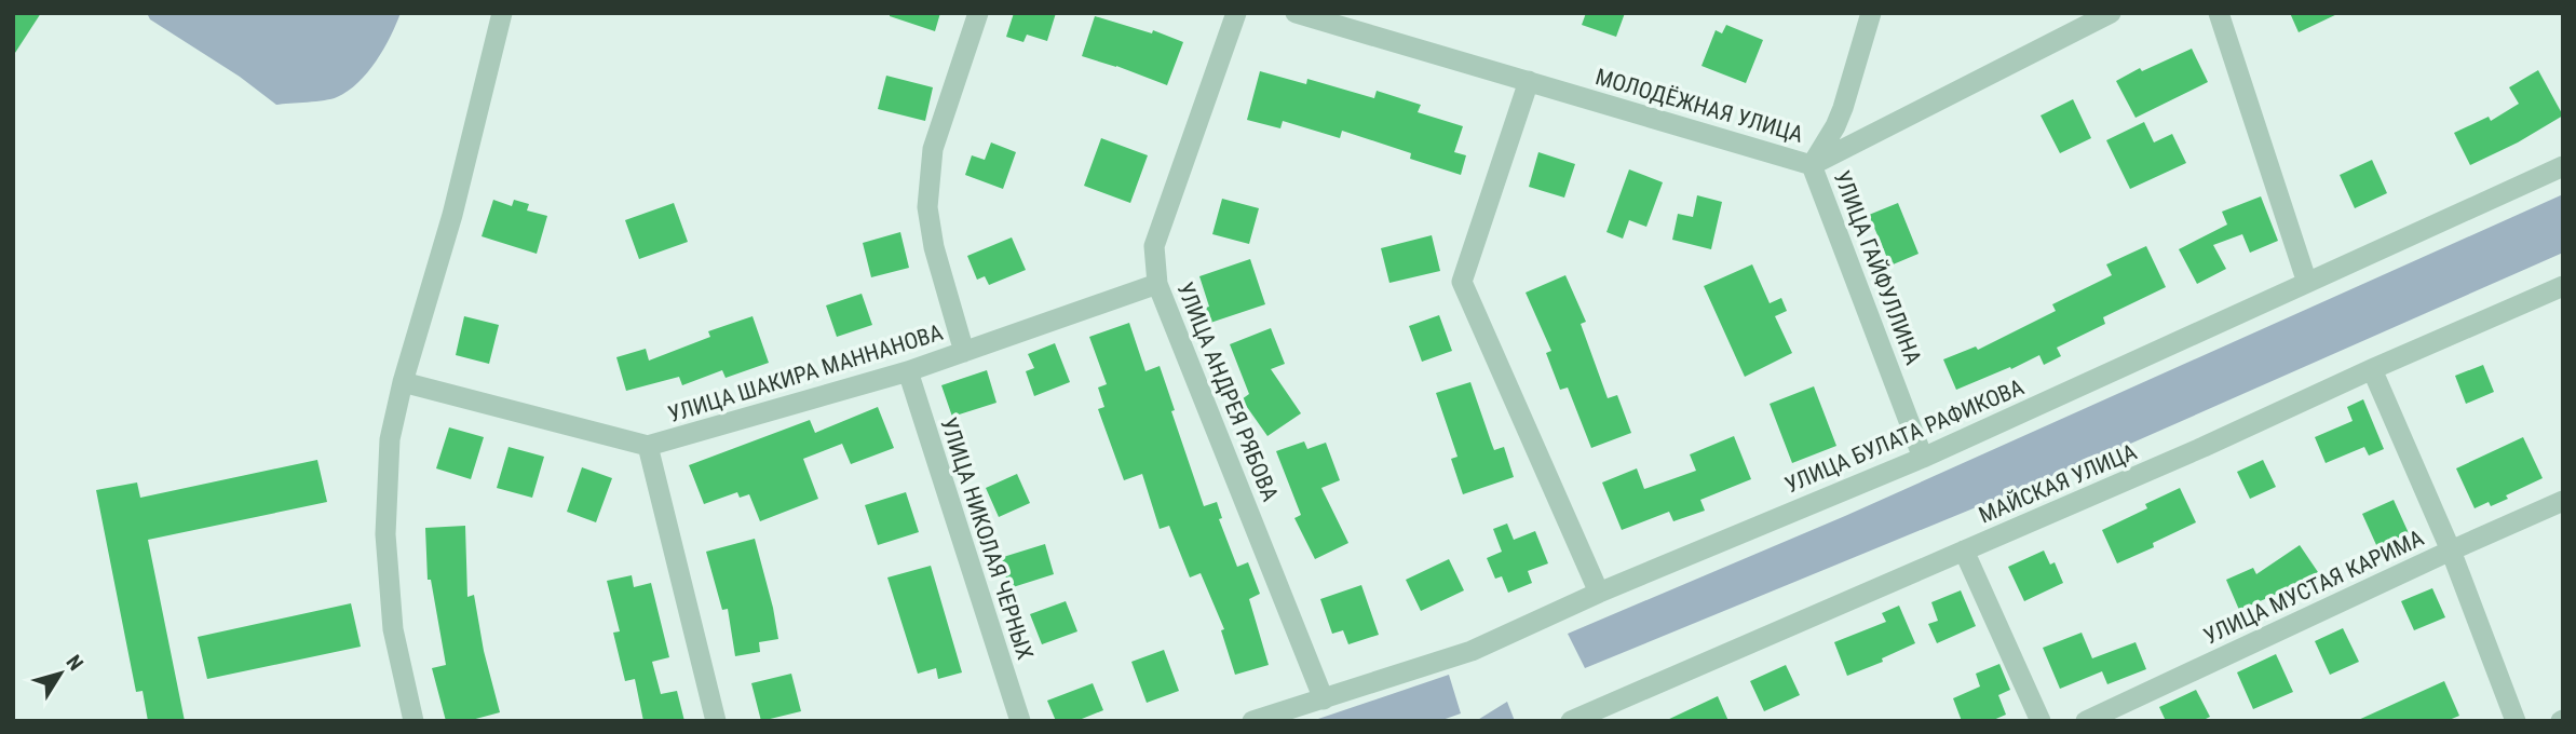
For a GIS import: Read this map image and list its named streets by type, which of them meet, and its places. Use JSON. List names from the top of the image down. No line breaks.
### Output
{"streets":{"street":["МОЛОДЁЖНАЯ УЛИЦА","УЛИЦА ГАЙФУЛЛИНА","УЛИЦА ШАКИРА МАННАНОВА","УЛИЦА АНДРЕЯ РЯБОВА","УЛИЦА БУЛАТА РАФИКОВА","МАЙСКАЯ УЛИЦА","УЛИЦА НИКОЛАЯ ЧЕРНЫХ","УЛИЦА МУСТАЯ КАРИМА"]},"crossings":[["МОЛОДЁЖНАЯ УЛИЦА","УЛИЦА ГАЙФУЛЛИНА"],["УЛИЦА ГАЙФУЛЛИНА","УЛИЦА БУЛАТА РАФИКОВА"],["УЛИЦА ШАКИРА МАННАНОВА","УЛИЦА АНДРЕЯ РЯБОВА"],["УЛИЦА ШАКИРА МАННАНОВА","УЛИЦА НИКОЛАЯ ЧЕРНЫХ"],["УЛИЦА АНДРЕЯ РЯБОВА","УЛИЦА БУЛАТА РАФИКОВА"]],"north":"top right"}
